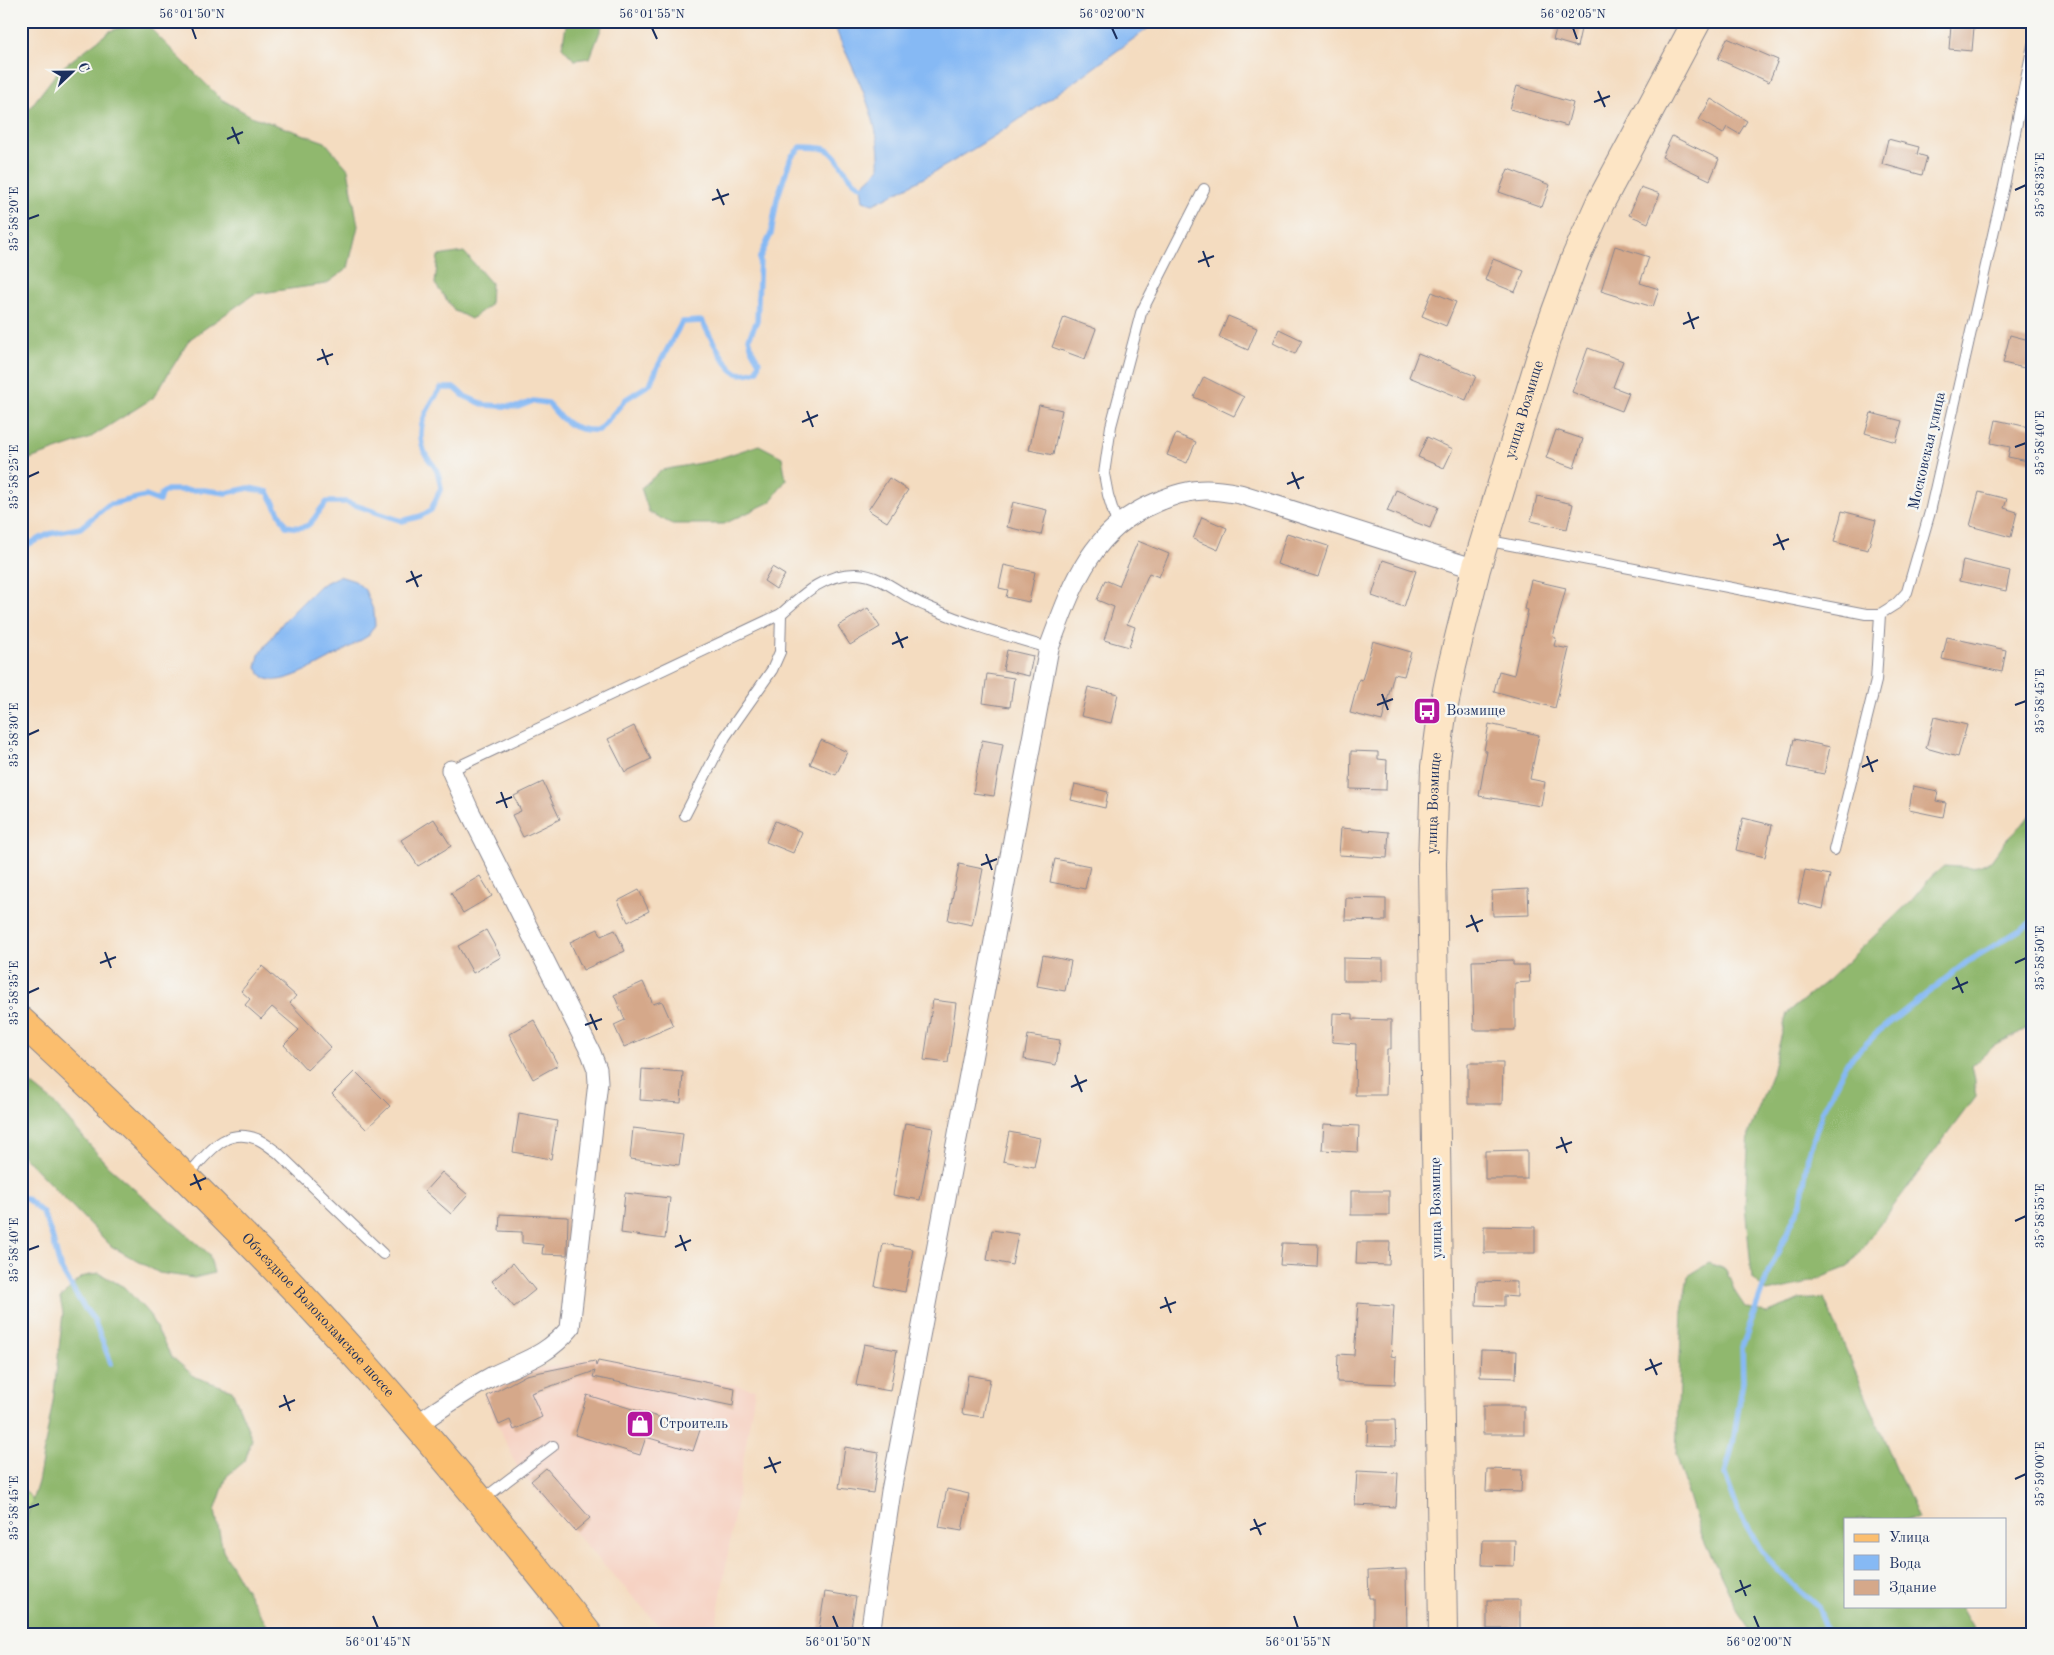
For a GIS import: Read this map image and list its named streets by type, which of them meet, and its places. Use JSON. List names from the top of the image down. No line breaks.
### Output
{"streets":{"main road":["улица Возмище","Объездное Волоколамское шоссе"],"lane":["Московская улица"]},"places":{"bus stop":["Возмище"],"shop":["Строитель"]},"legend":["Улица","Вода","Здание"],"north":"right","coordinates":["56°01'50\"N","56°01'55\"N","56°02'00\"N","56°02'05\"N","35°58'35\"E","35°58'20\"E","35°58'40\"E","35°58'25\"E","35°58'45\"E","35°58'30\"E","35°58'50\"E","35°58'55\"E","35°59'00\"E","56°01'45\"N"]}
